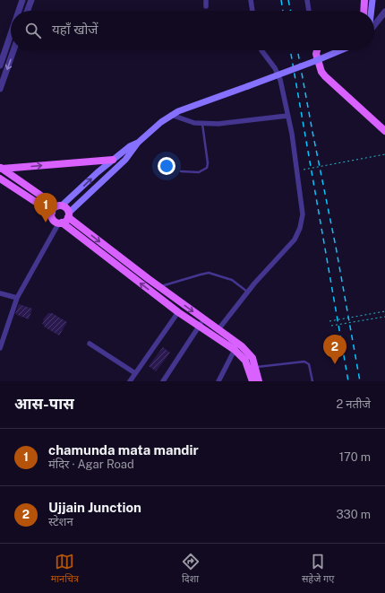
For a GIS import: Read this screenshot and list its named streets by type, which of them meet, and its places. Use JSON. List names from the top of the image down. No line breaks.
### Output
{"page":{"search":"यहाँ खोजें","pins":["1","2"],"heading":["आस-पास","2 नतीजे"],"list":[{"mark":"1","name":"chamunda mata mandir","note":"मंदिर · Agar Road","value":"170 m"},{"mark":"2","name":"Ujjain Junction","note":"स्टेशन","value":"330 m"}],"nav":["मानचित्र","दिशा","सहेजे गए"]}}
